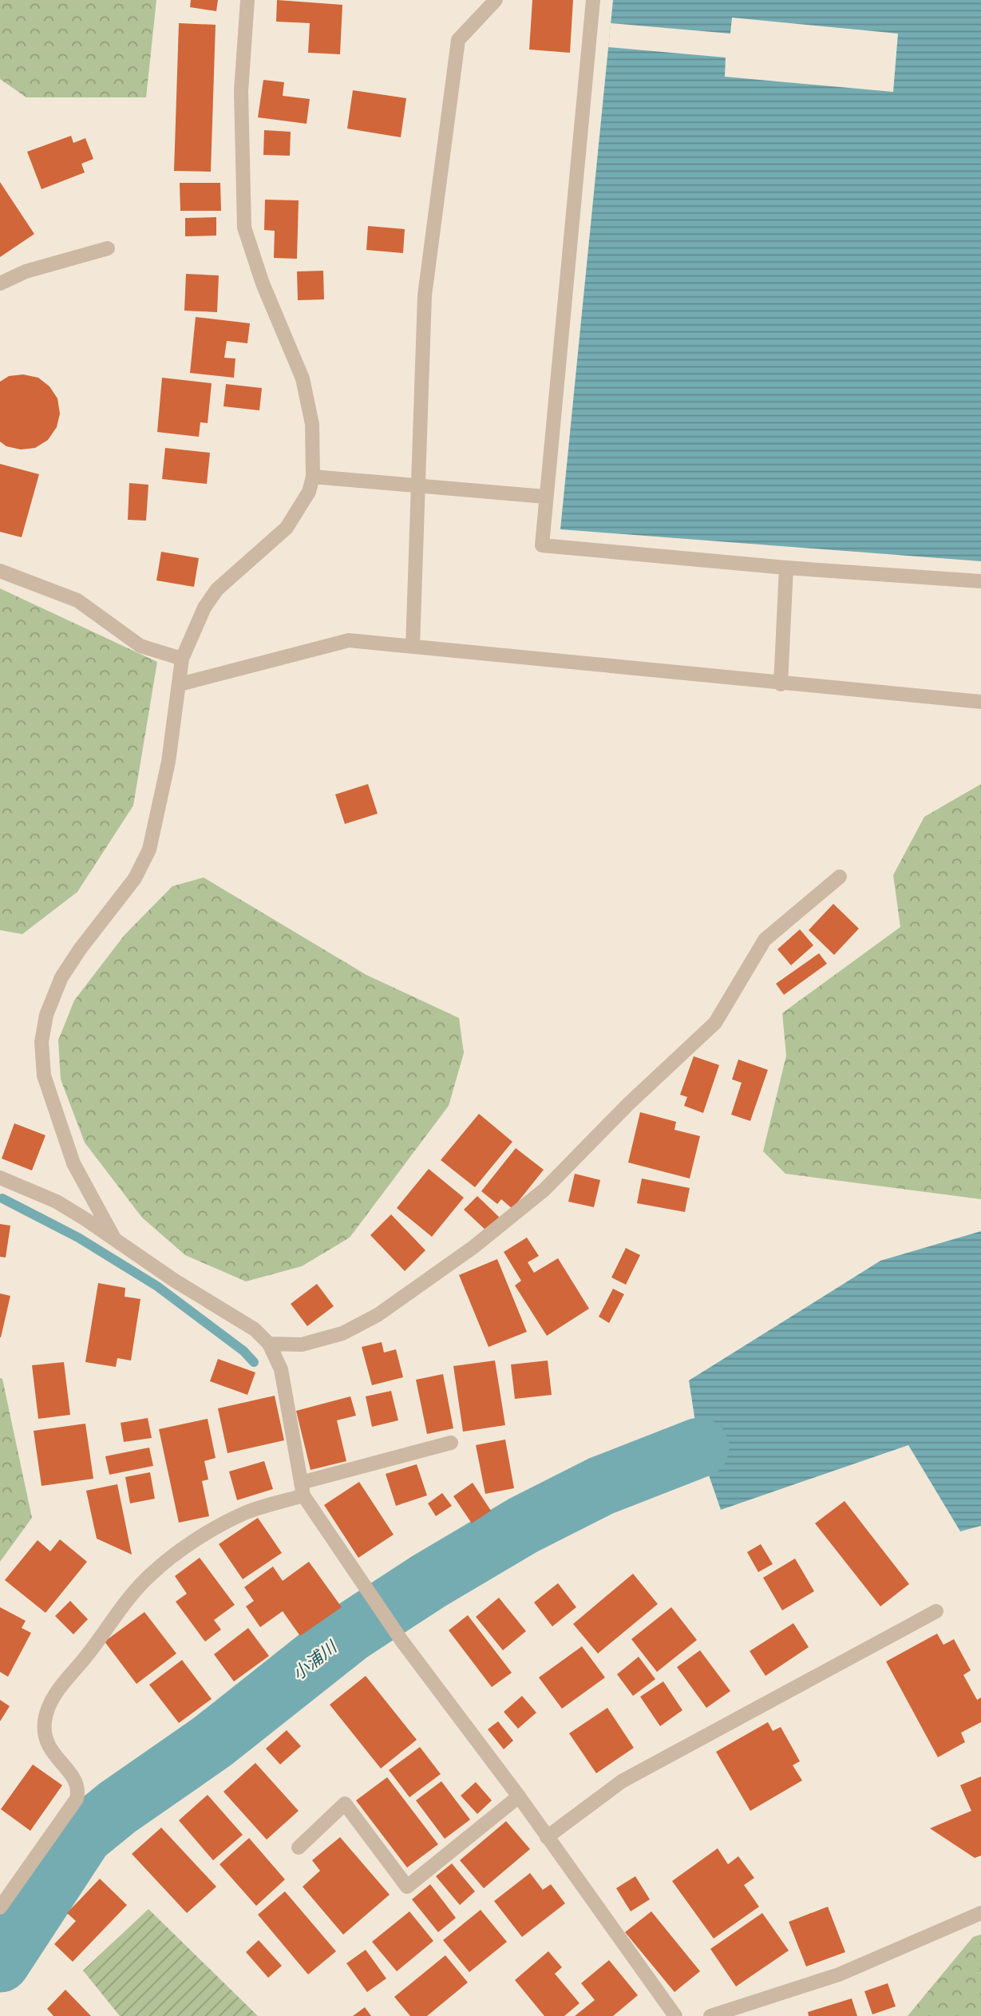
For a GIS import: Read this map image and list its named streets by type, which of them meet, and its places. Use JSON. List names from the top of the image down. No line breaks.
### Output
{"water":["小浦川"]}
